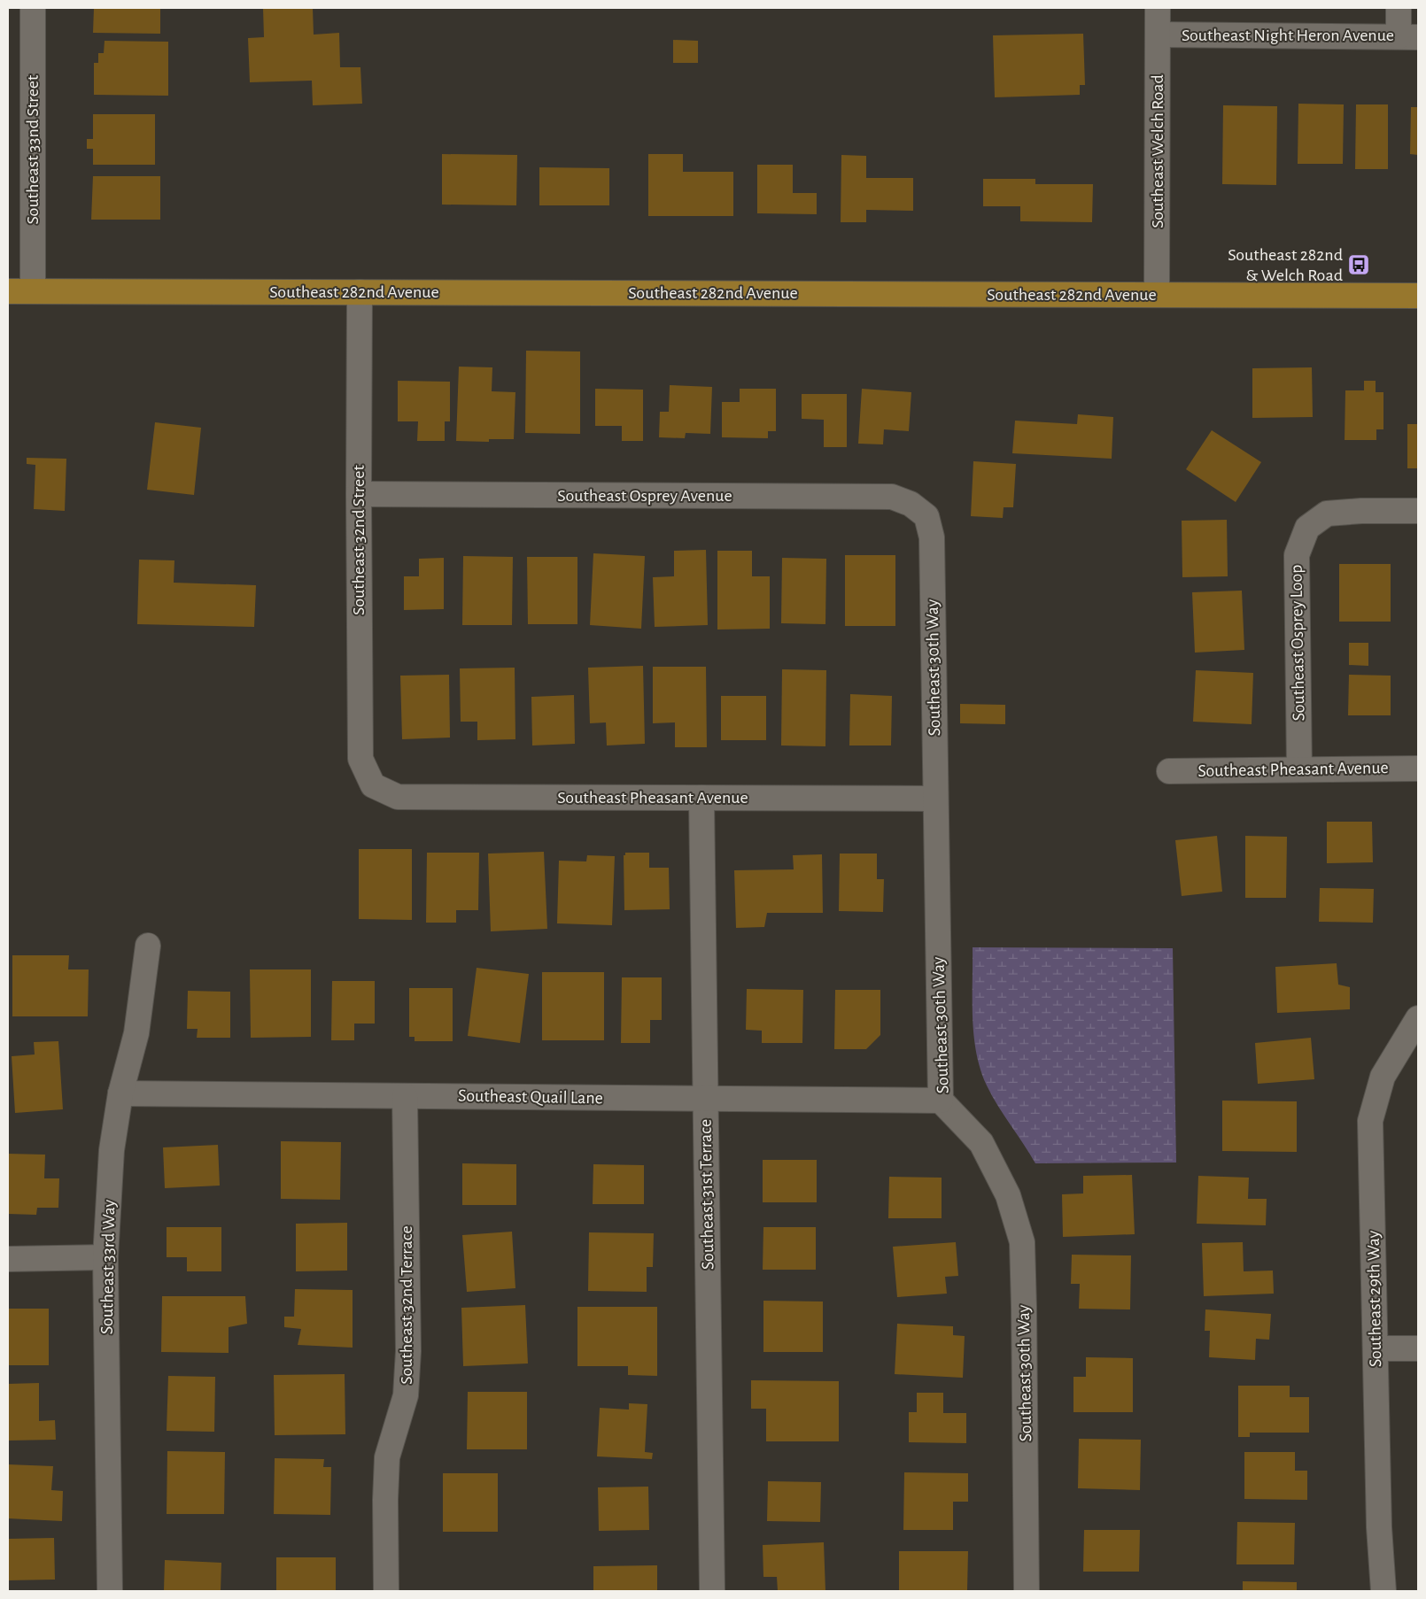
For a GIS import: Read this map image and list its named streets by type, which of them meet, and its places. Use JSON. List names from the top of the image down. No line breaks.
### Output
{"streets":{"main road":["Southeast 282nd Avenue"],"street":["Southeast Night Heron Avenue","Southeast 33nd Street","Southeast Welch Road","Southeast Osprey Avenue","Southeast 32nd Street","Southeast Osprey Loop","Southeast 30th Way","Southeast Pheasant Avenue","Southeast Quail Lane","Southeast 31st Terrace","Southeast 33rd Way","Southeast 29th Way","Southeast 32nd Terrace"]},"crossings":[["Southeast Night Heron Avenue","Southeast Welch Road"],["Southeast 33nd Street","Southeast 282nd Avenue"],["Southeast Welch Road","Southeast 282nd Avenue"],["Southeast 282nd Avenue","Southeast 32nd Street"],["Southeast Osprey Avenue","Southeast 32nd Street"],["Southeast Osprey Avenue","Southeast 30th Way"],["Southeast 32nd Street","Southeast Pheasant Avenue"],["Southeast Osprey Loop","Southeast Pheasant Avenue"],["Southeast 30th Way","Southeast Pheasant Avenue"],["Southeast 30th Way","Southeast Quail Lane"],["Southeast Pheasant Avenue","Southeast 31st Terrace"],["Southeast Quail Lane","Southeast 31st Terrace"],["Southeast Quail Lane","Southeast 33rd Way"],["Southeast Quail Lane","Southeast 32nd Terrace"]],"places":{"bus stop":["Southeast 282nd & Welch Road"]}}
